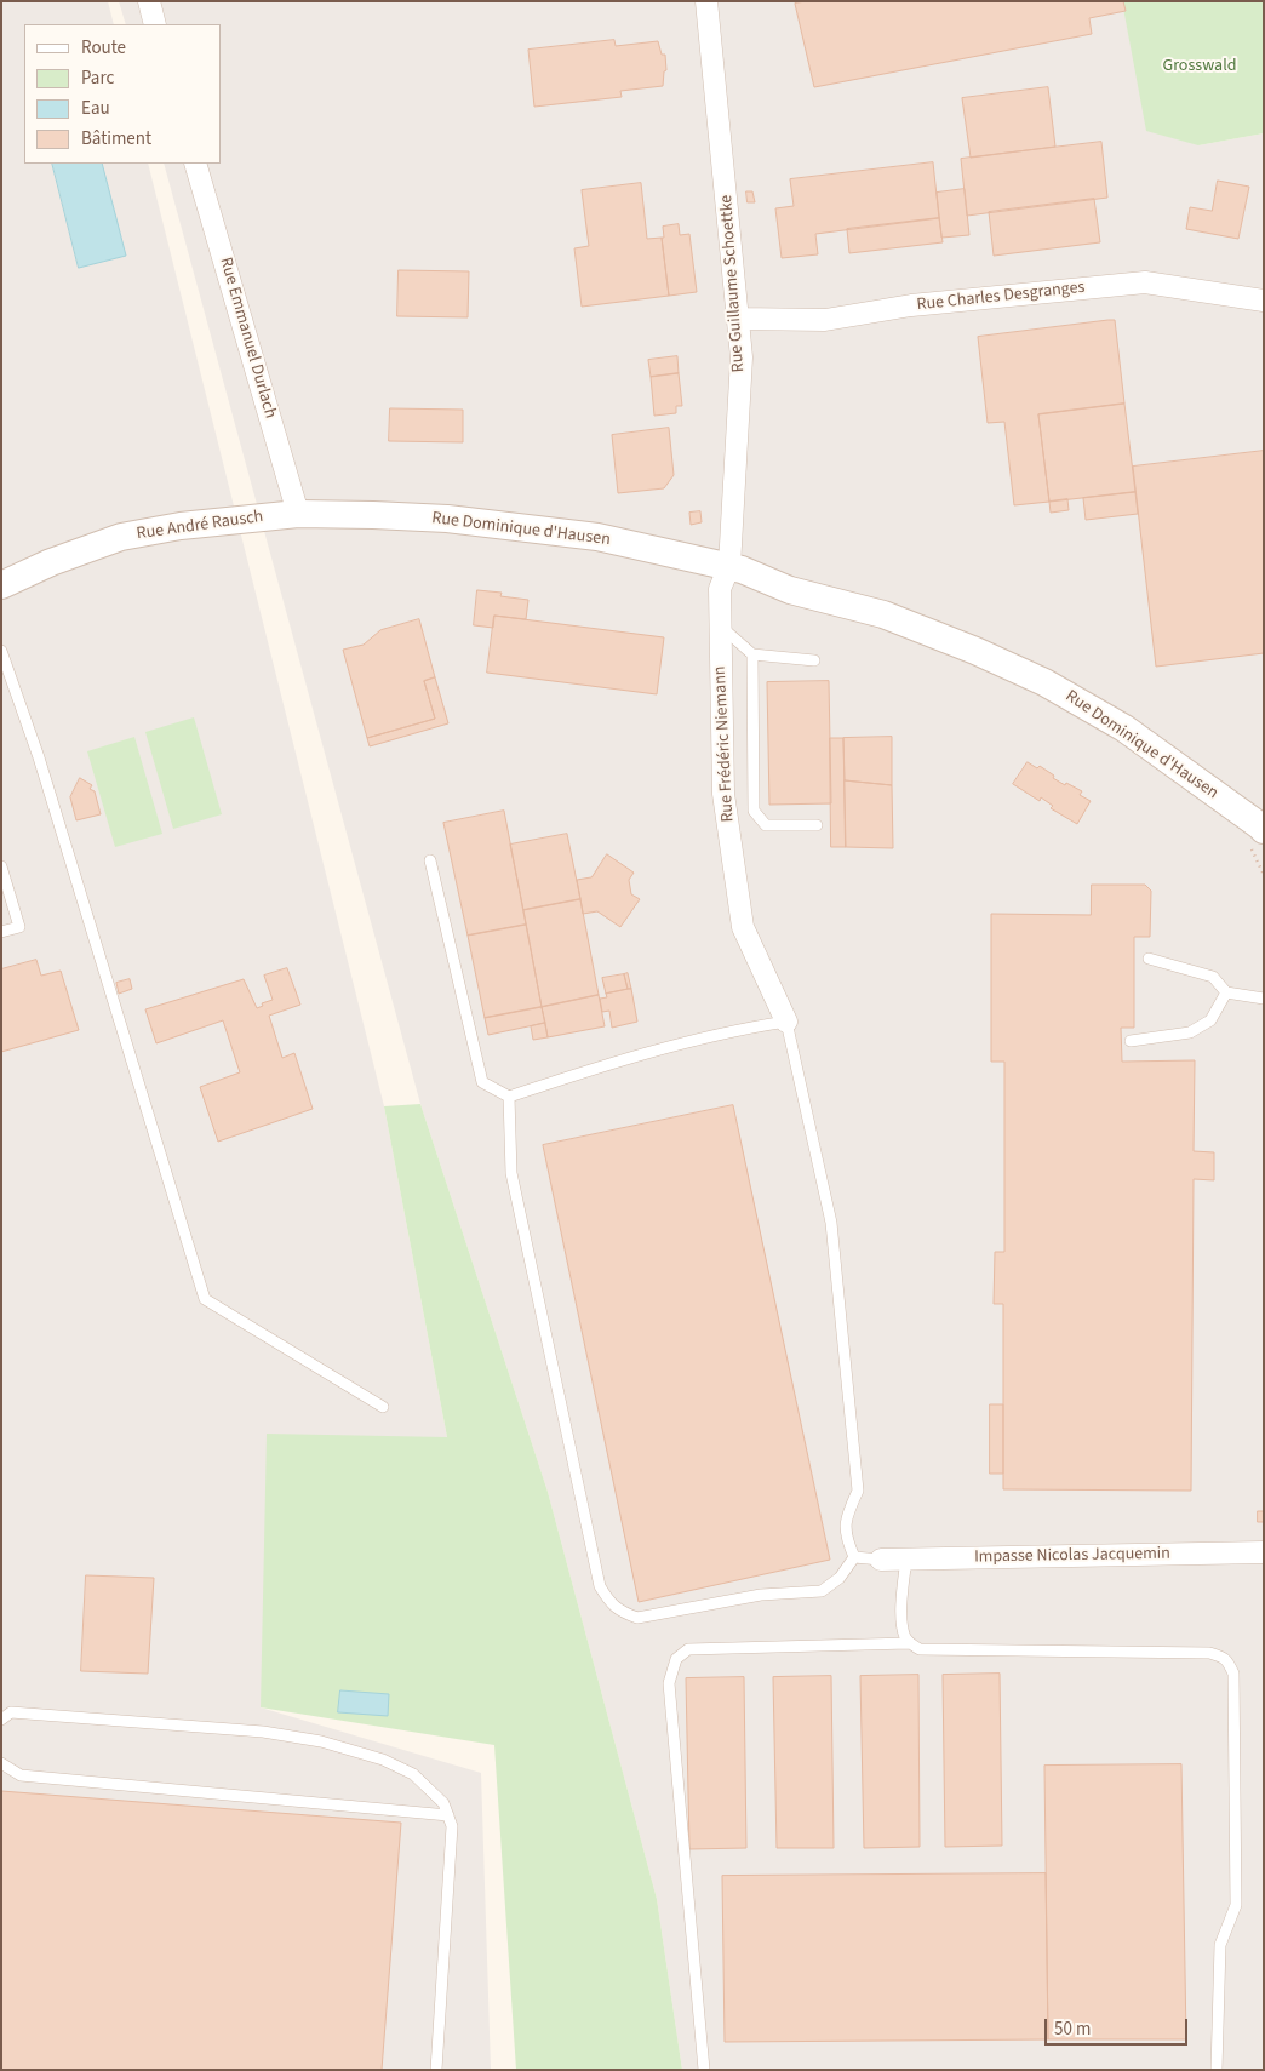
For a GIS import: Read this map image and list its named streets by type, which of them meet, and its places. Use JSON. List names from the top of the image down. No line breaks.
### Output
{"streets":{"street":["Rue Guillaume Schoettke","Rue Charles Desgranges","Rue Emmanuel Durlach","Rue André Rausch","Rue Dominique d'Hausen","Rue Frédéric Niemann","Impasse Nicolas Jacquemin"]},"crossings":[["Rue Guillaume Schoettke","Rue Charles Desgranges"],["Rue Guillaume Schoettke","Rue Dominique d'Hausen"],["Rue Guillaume Schoettke","Rue Frédéric Niemann"],["Rue Emmanuel Durlach","Rue André Rausch"],["Rue Emmanuel Durlach","Rue Dominique d'Hausen"],["Rue André Rausch","Rue Dominique d'Hausen"],["Rue Dominique d'Hausen","Rue Frédéric Niemann"]],"parks":["Grosswald"],"legend":["Route","Parc","Eau","Bâtiment"],"scale_bar":"50 m"}
